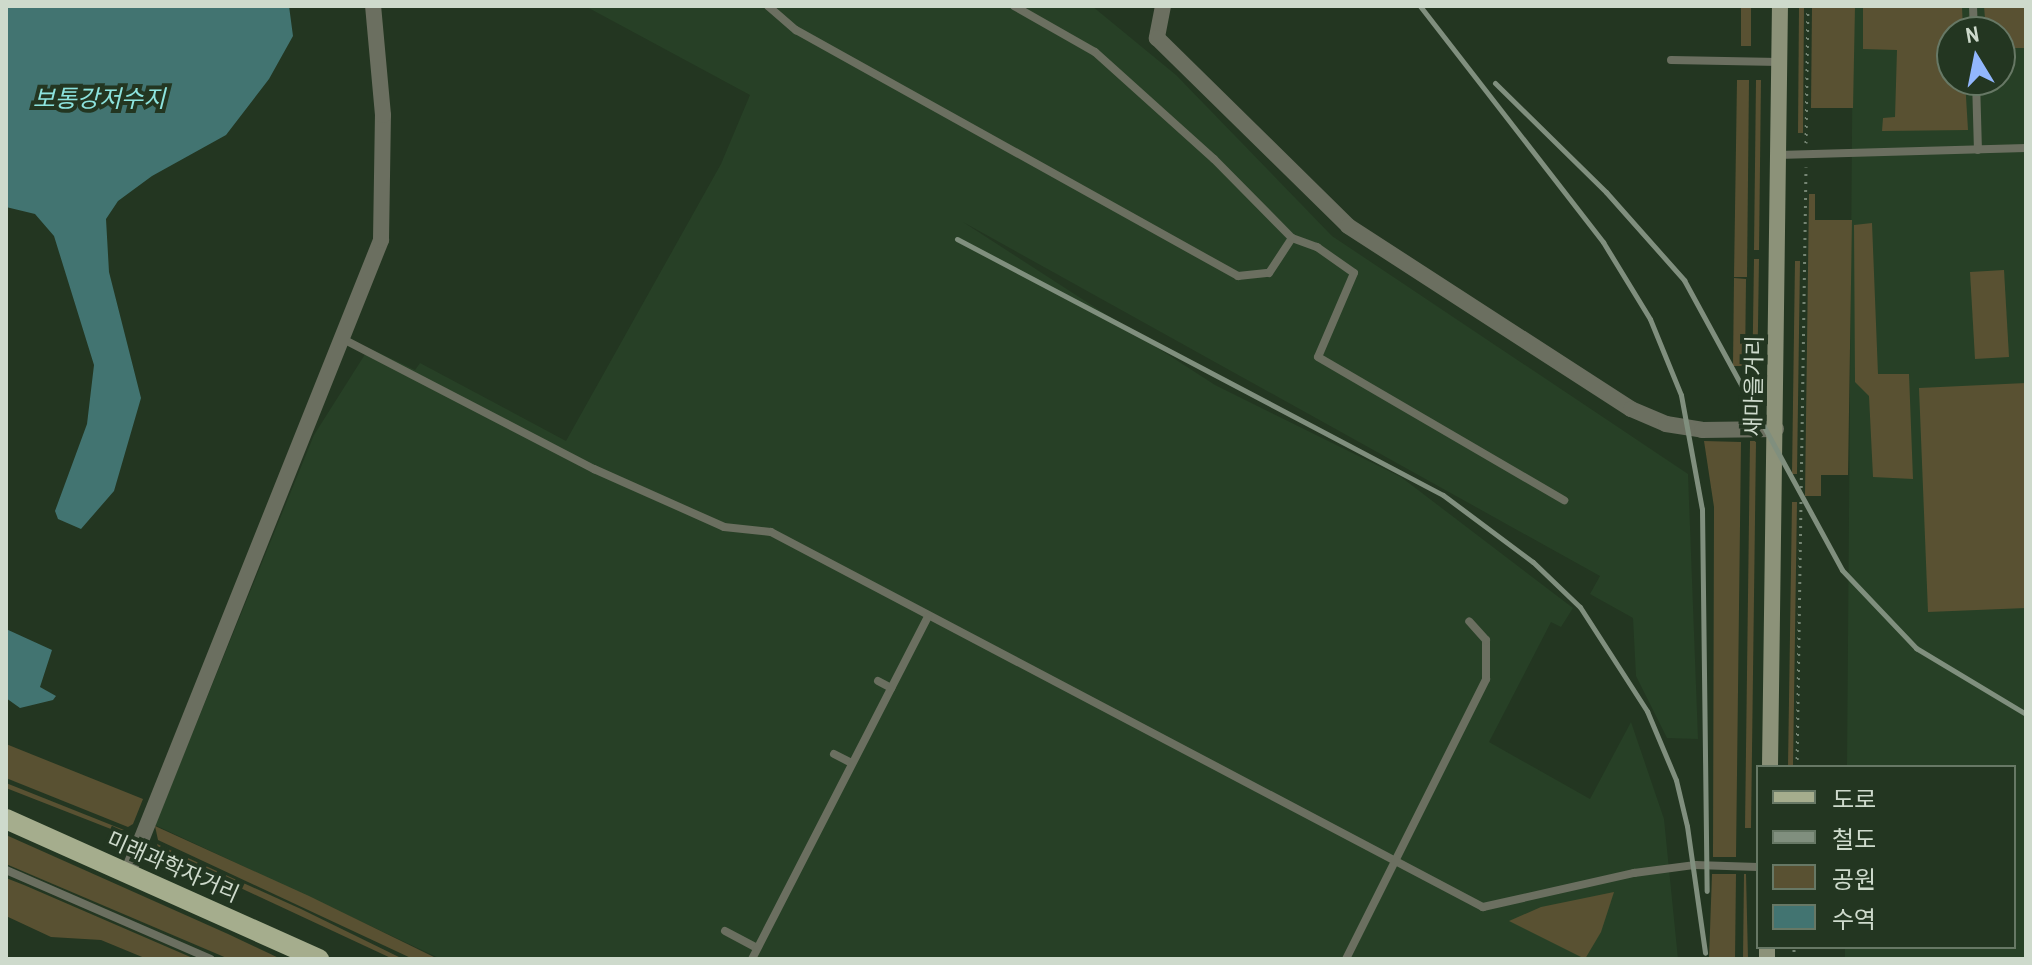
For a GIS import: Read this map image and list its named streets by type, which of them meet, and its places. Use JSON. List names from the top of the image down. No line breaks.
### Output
{"streets":{"main road":["새마을거리","미래과학자거리"]},"water":["보통강저수지"],"legend":["도로","철도","공원","수역"],"north":"top"}
